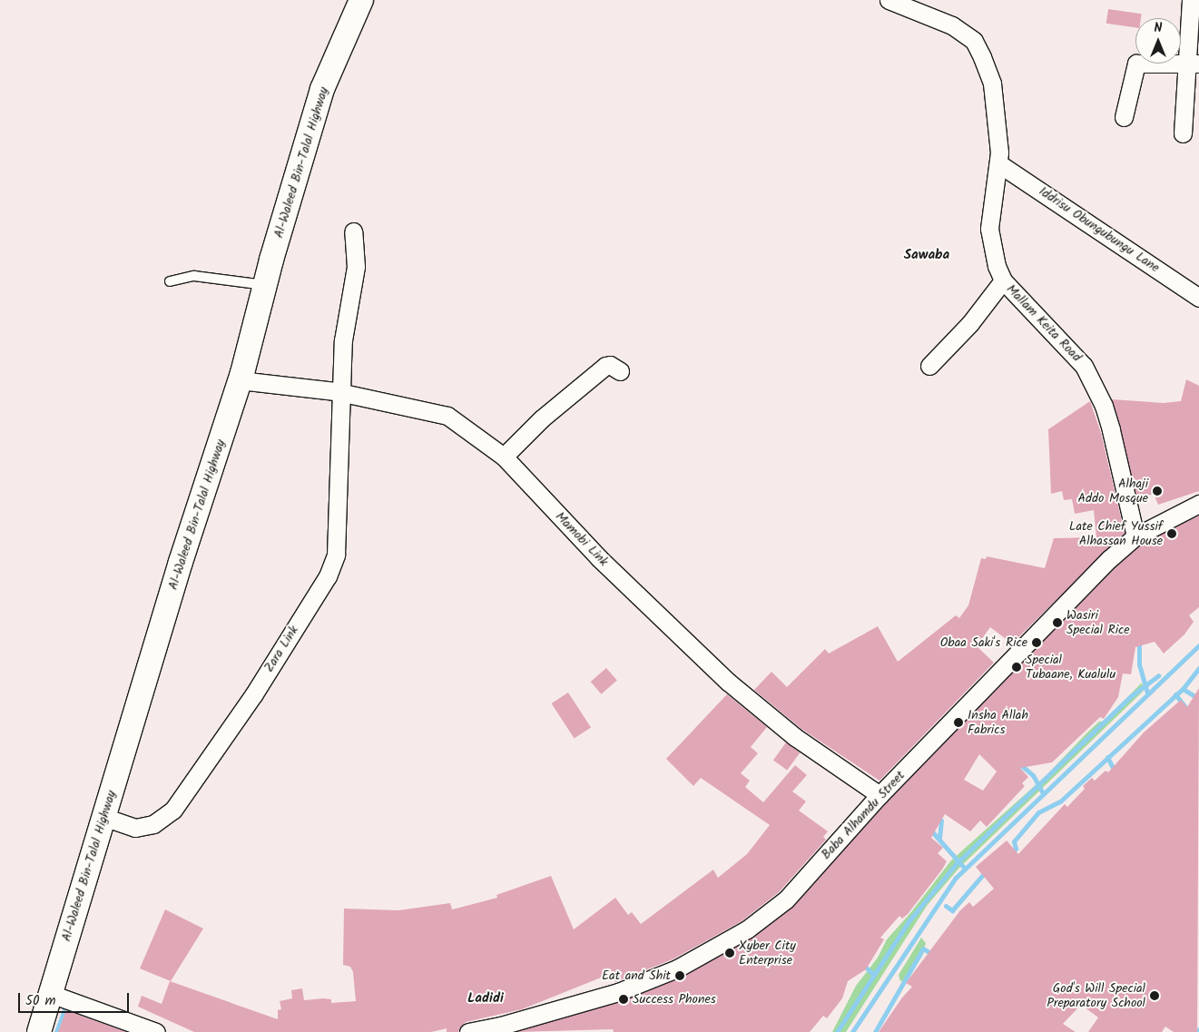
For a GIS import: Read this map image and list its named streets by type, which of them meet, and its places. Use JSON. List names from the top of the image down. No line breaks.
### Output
{"streets":{"street":["Al-Waleed Bin-Talal Highway","Iddrisu Obungubungu Lane","Mallam Keita Road","Mamobi Link","Zara Link","Baba Alhamdu Street"]},"crossings":[["Al-Waleed Bin-Talal Highway","Mamobi Link"],["Al-Waleed Bin-Talal Highway","Zara Link"],["Iddrisu Obungubungu Lane","Mallam Keita Road"],["Mallam Keita Road","Baba Alhamdu Street"],["Mamobi Link","Zara Link"],["Mamobi Link","Baba Alhamdu Street"]],"districts":["Sawaba","Ladidi"],"places":["Alhaji Addo Mosque","Late Chief Yussif Alhassan House","Wasiri Special Rice","Obaa Saki's Rice","Special Tubaane, Kualulu","Insha Allah Fabrics","Xyber City Enterprise","Eat and Shit","God's Will Special Preparatory School","Success Phones"],"scale_bar":"50 m","north":"top"}
